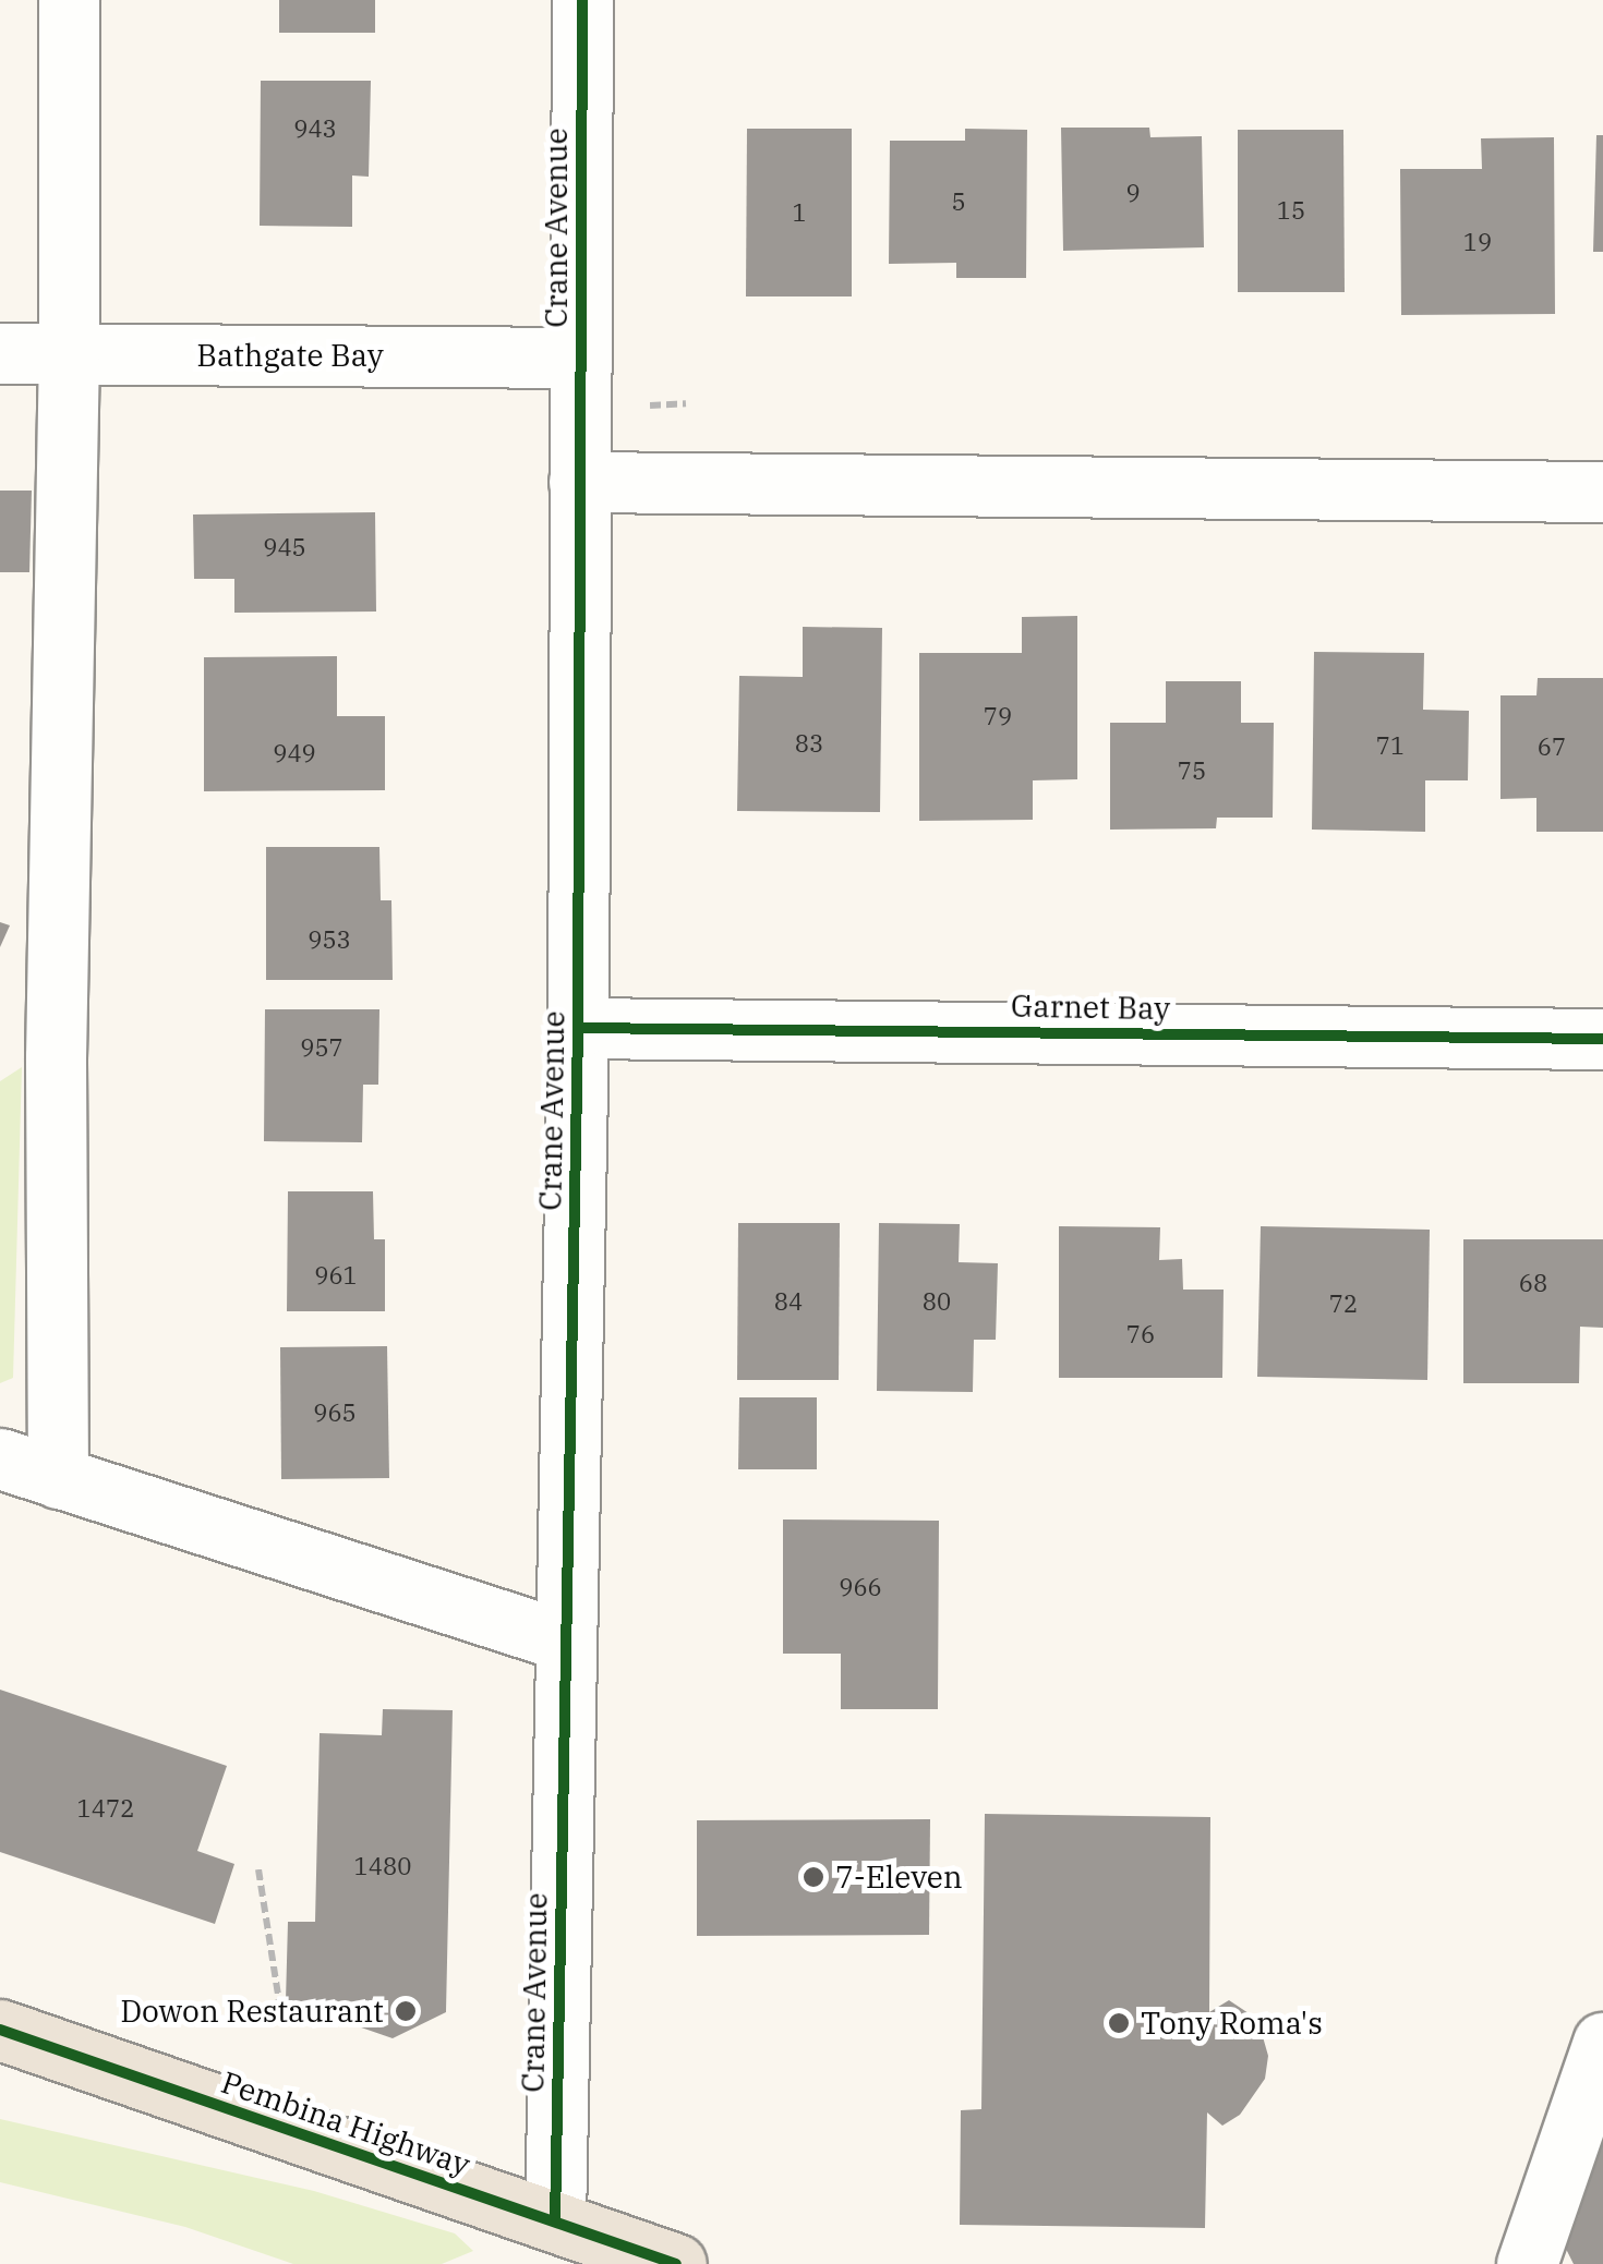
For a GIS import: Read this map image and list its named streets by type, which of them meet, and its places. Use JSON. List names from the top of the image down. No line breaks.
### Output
{"streets":{"main road":["Pembina Highway"],"street":["Crane Avenue","Bathgate Bay","Garnet Bay"]},"crossings":[["Crane Avenue","Bathgate Bay"],["Crane Avenue","Garnet Bay"],["Crane Avenue","Pembina Highway"]],"places":["7-Eleven","Dowon Restaurant","Tony Roma's"],"house_numbers":["943","9","5","15","1","19","945","79","83","71","67","949","75","953","957","961","68","84","80","72","76","965","966","1472","1480"]}
